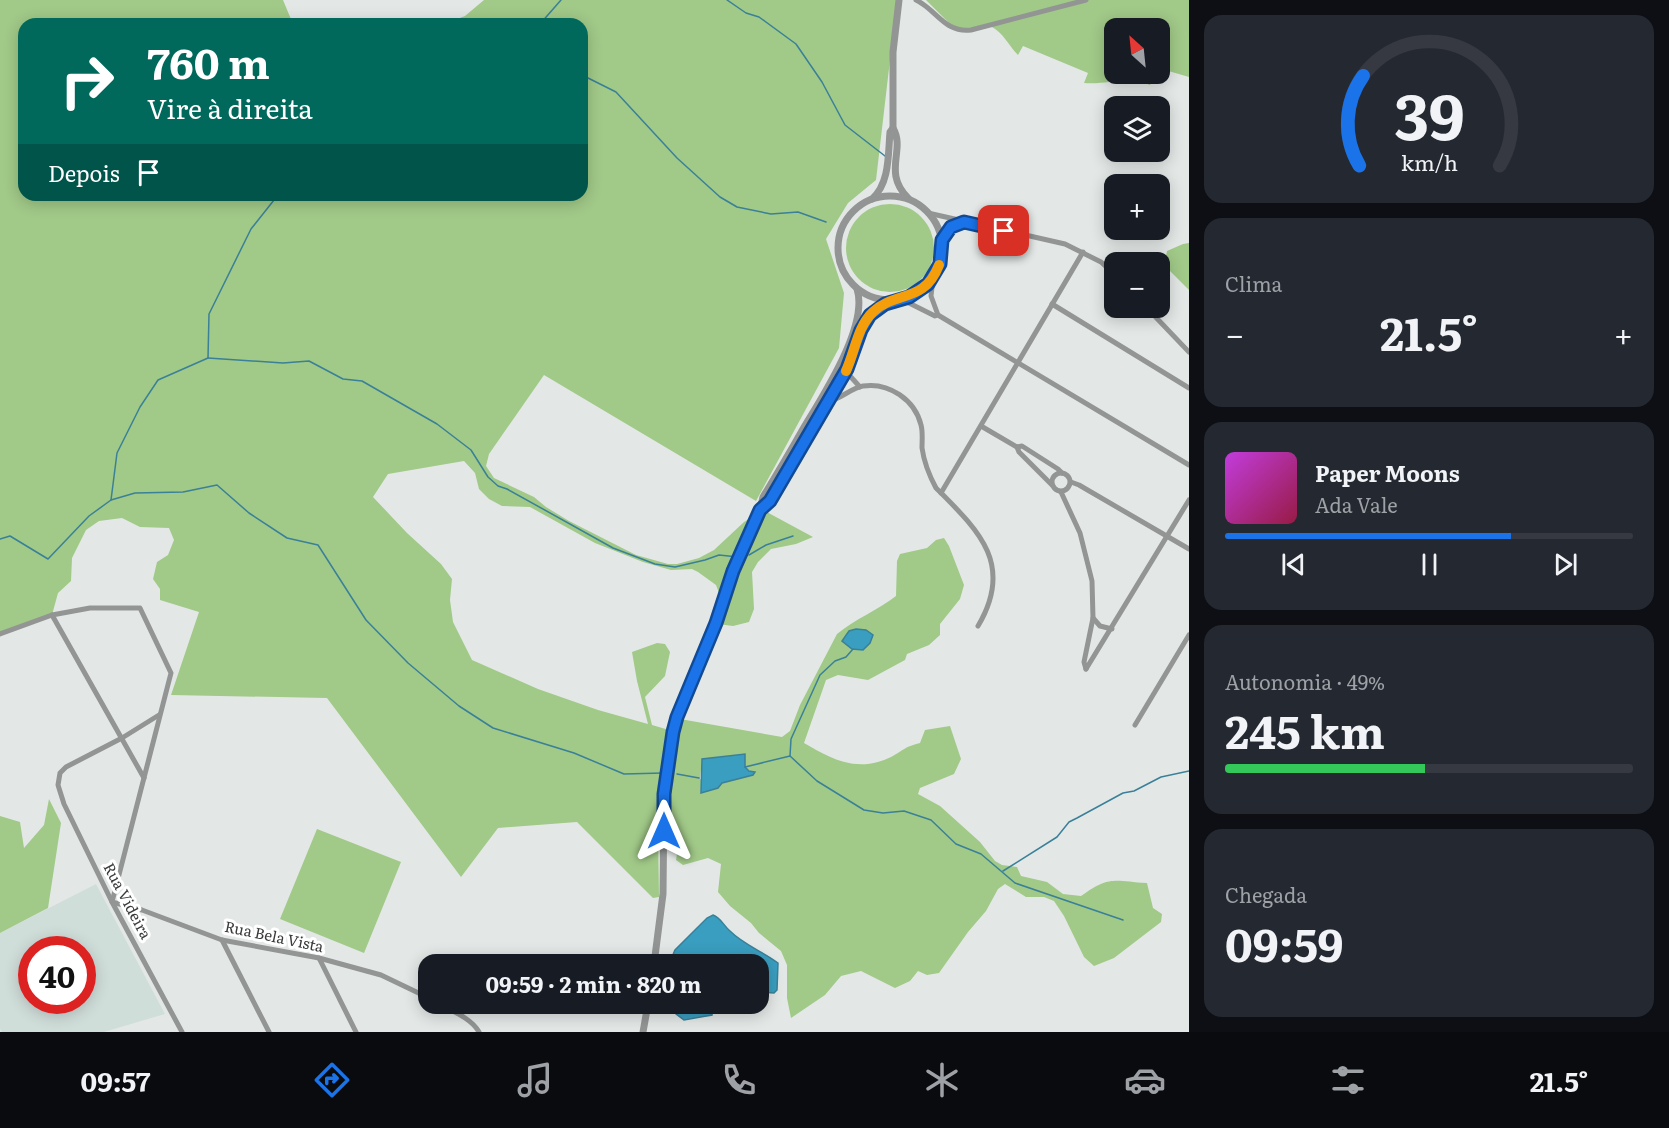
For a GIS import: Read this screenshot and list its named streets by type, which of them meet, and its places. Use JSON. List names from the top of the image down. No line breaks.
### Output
{"streets":{"street":["Rua Videira","Rua Bela Vista"]},"crossings":[["Rua Videira","Rua Bela Vista"]],"north":"top left","page":{"map_buttons":["+","−"],"turn":["760 m","Vire à direita"],"then":"Depois","tile":["Clima",["Autonomia · 49%","245 km"],["Chegada","09:59"]],"heat":["−","21.5°","+"],"song":["Paper Moons","Ada Vale"],"limit":"40","trip":"09:59 · 2 min · 820 m","tabs":["09:57","21.5°"],"gauge":["39","km/h"]}}
